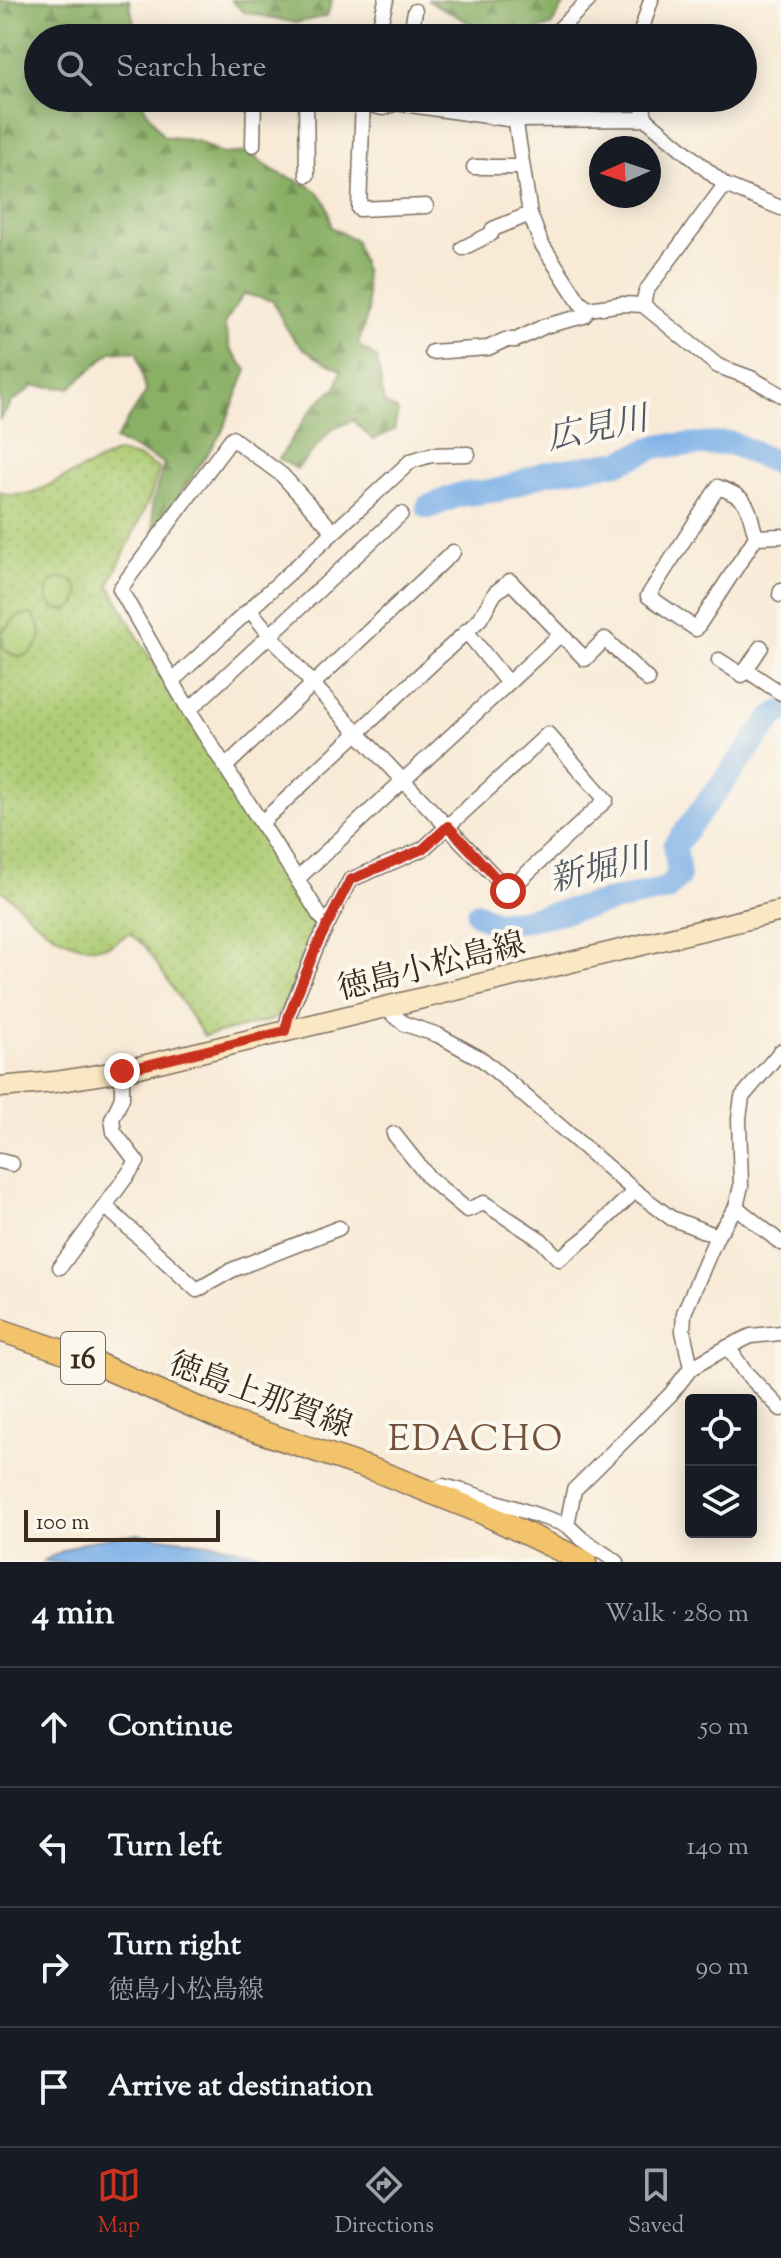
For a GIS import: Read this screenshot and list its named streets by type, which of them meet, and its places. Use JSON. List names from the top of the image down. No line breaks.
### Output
{"streets":{"main road":["徳島小松島線","16","徳島上那賀線"]},"districts":["EDACHO"],"water":["広見川","新堀川"],"scale_bar":"100 m","north":"left","page":{"search":"Search here","scale":"100 m","heading":["4 min","Walk · 280 m"],"list":[["Continue","50 m"],["Turn left","140 m"],["Turn right","徳島小松島線","90 m"],"Arrive at destination"],"nav":["Map","Directions","Saved"]}}
